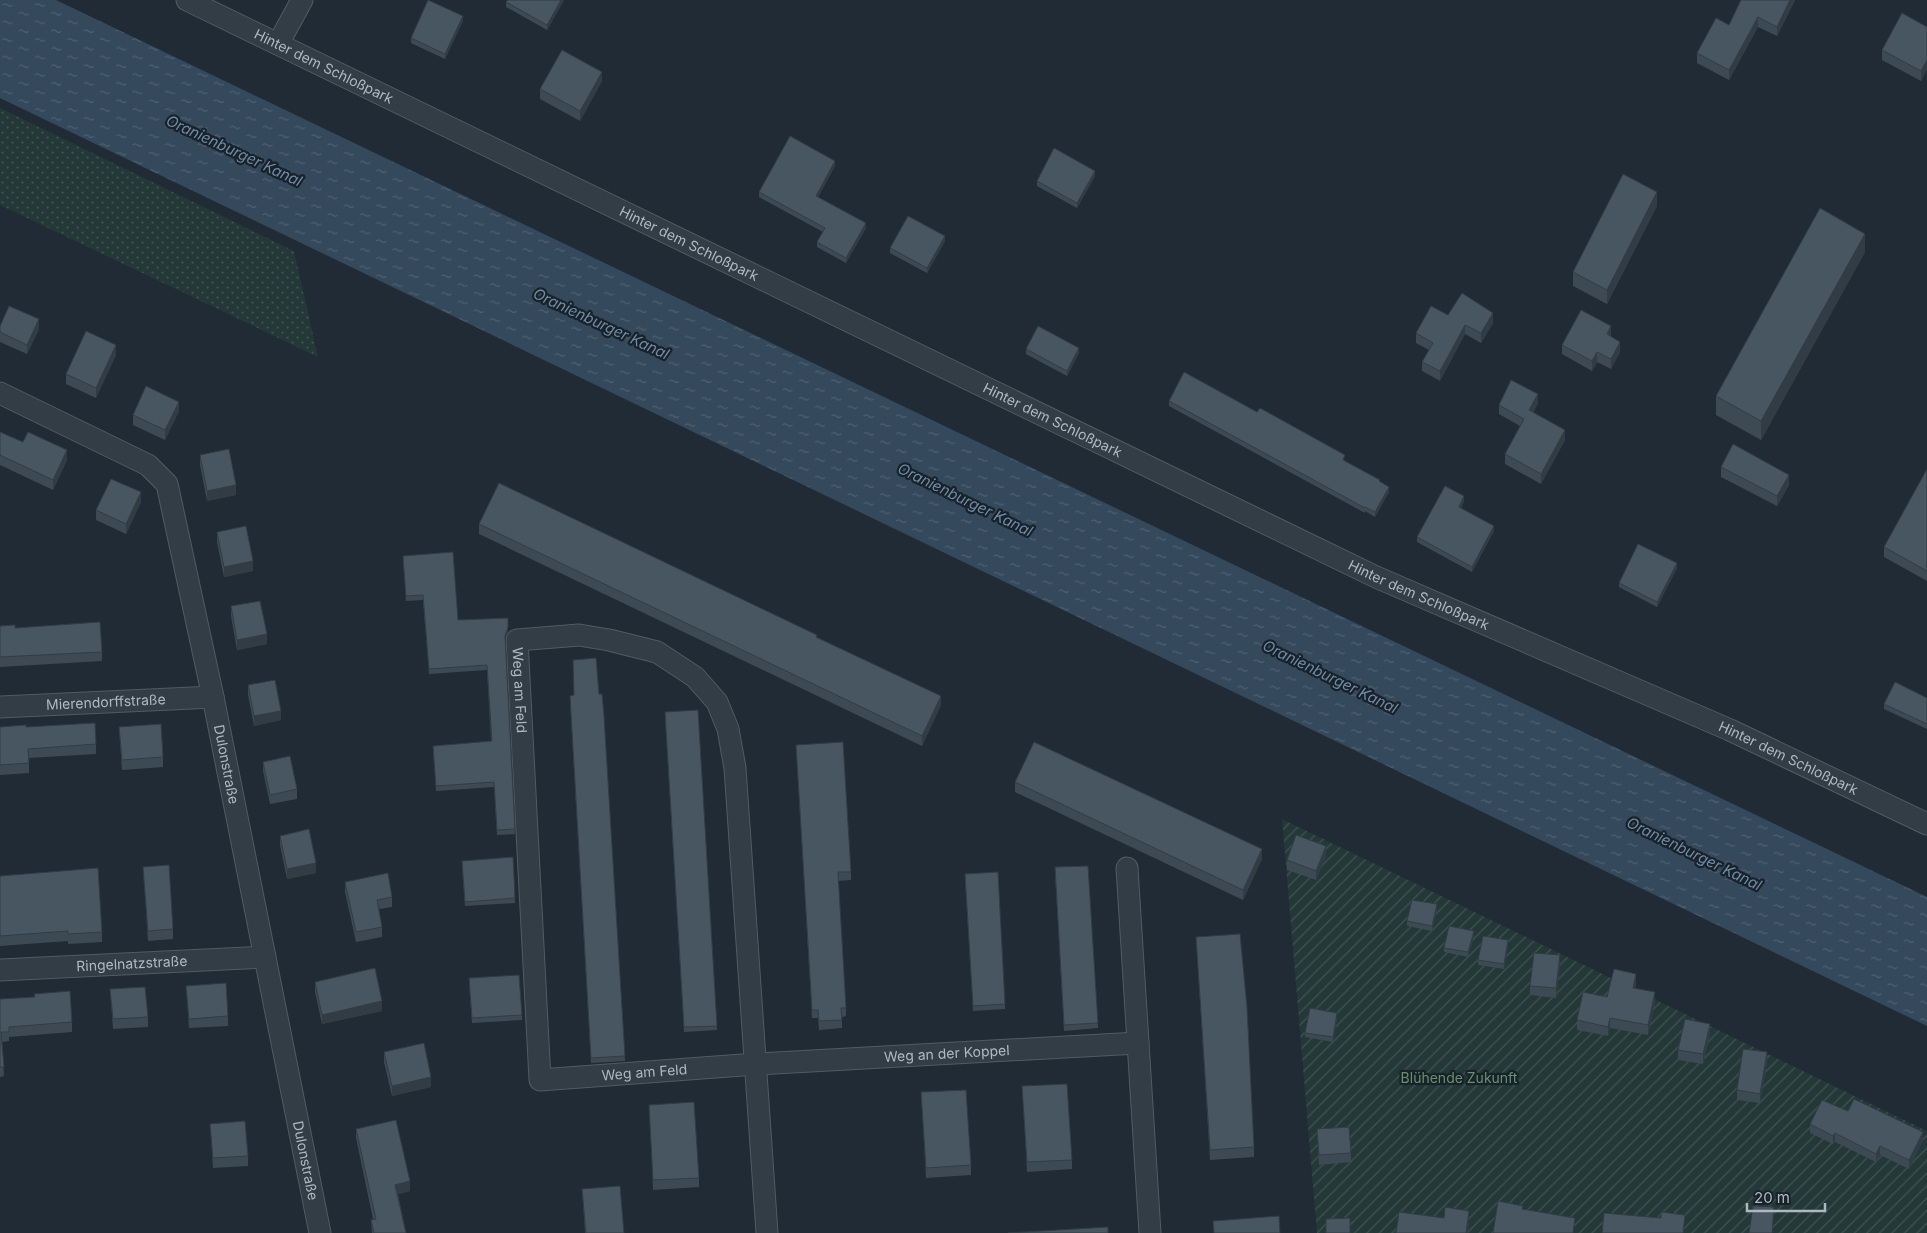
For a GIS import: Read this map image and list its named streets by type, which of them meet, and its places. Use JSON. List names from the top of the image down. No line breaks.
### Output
{"streets":{"street":["Hinter dem Schloßpark","Weg am Feld","Mierendorffstraße","Dulonstraße","Ringelnatzstraße","Weg an der Koppel"]},"crossings":[["Weg am Feld","Weg an der Koppel"],["Mierendorffstraße","Dulonstraße"],["Dulonstraße","Ringelnatzstraße"]],"water":["Oranienburger Kanal"],"parks":["Blühende Zukunft"],"scale_bar":"20 m"}
